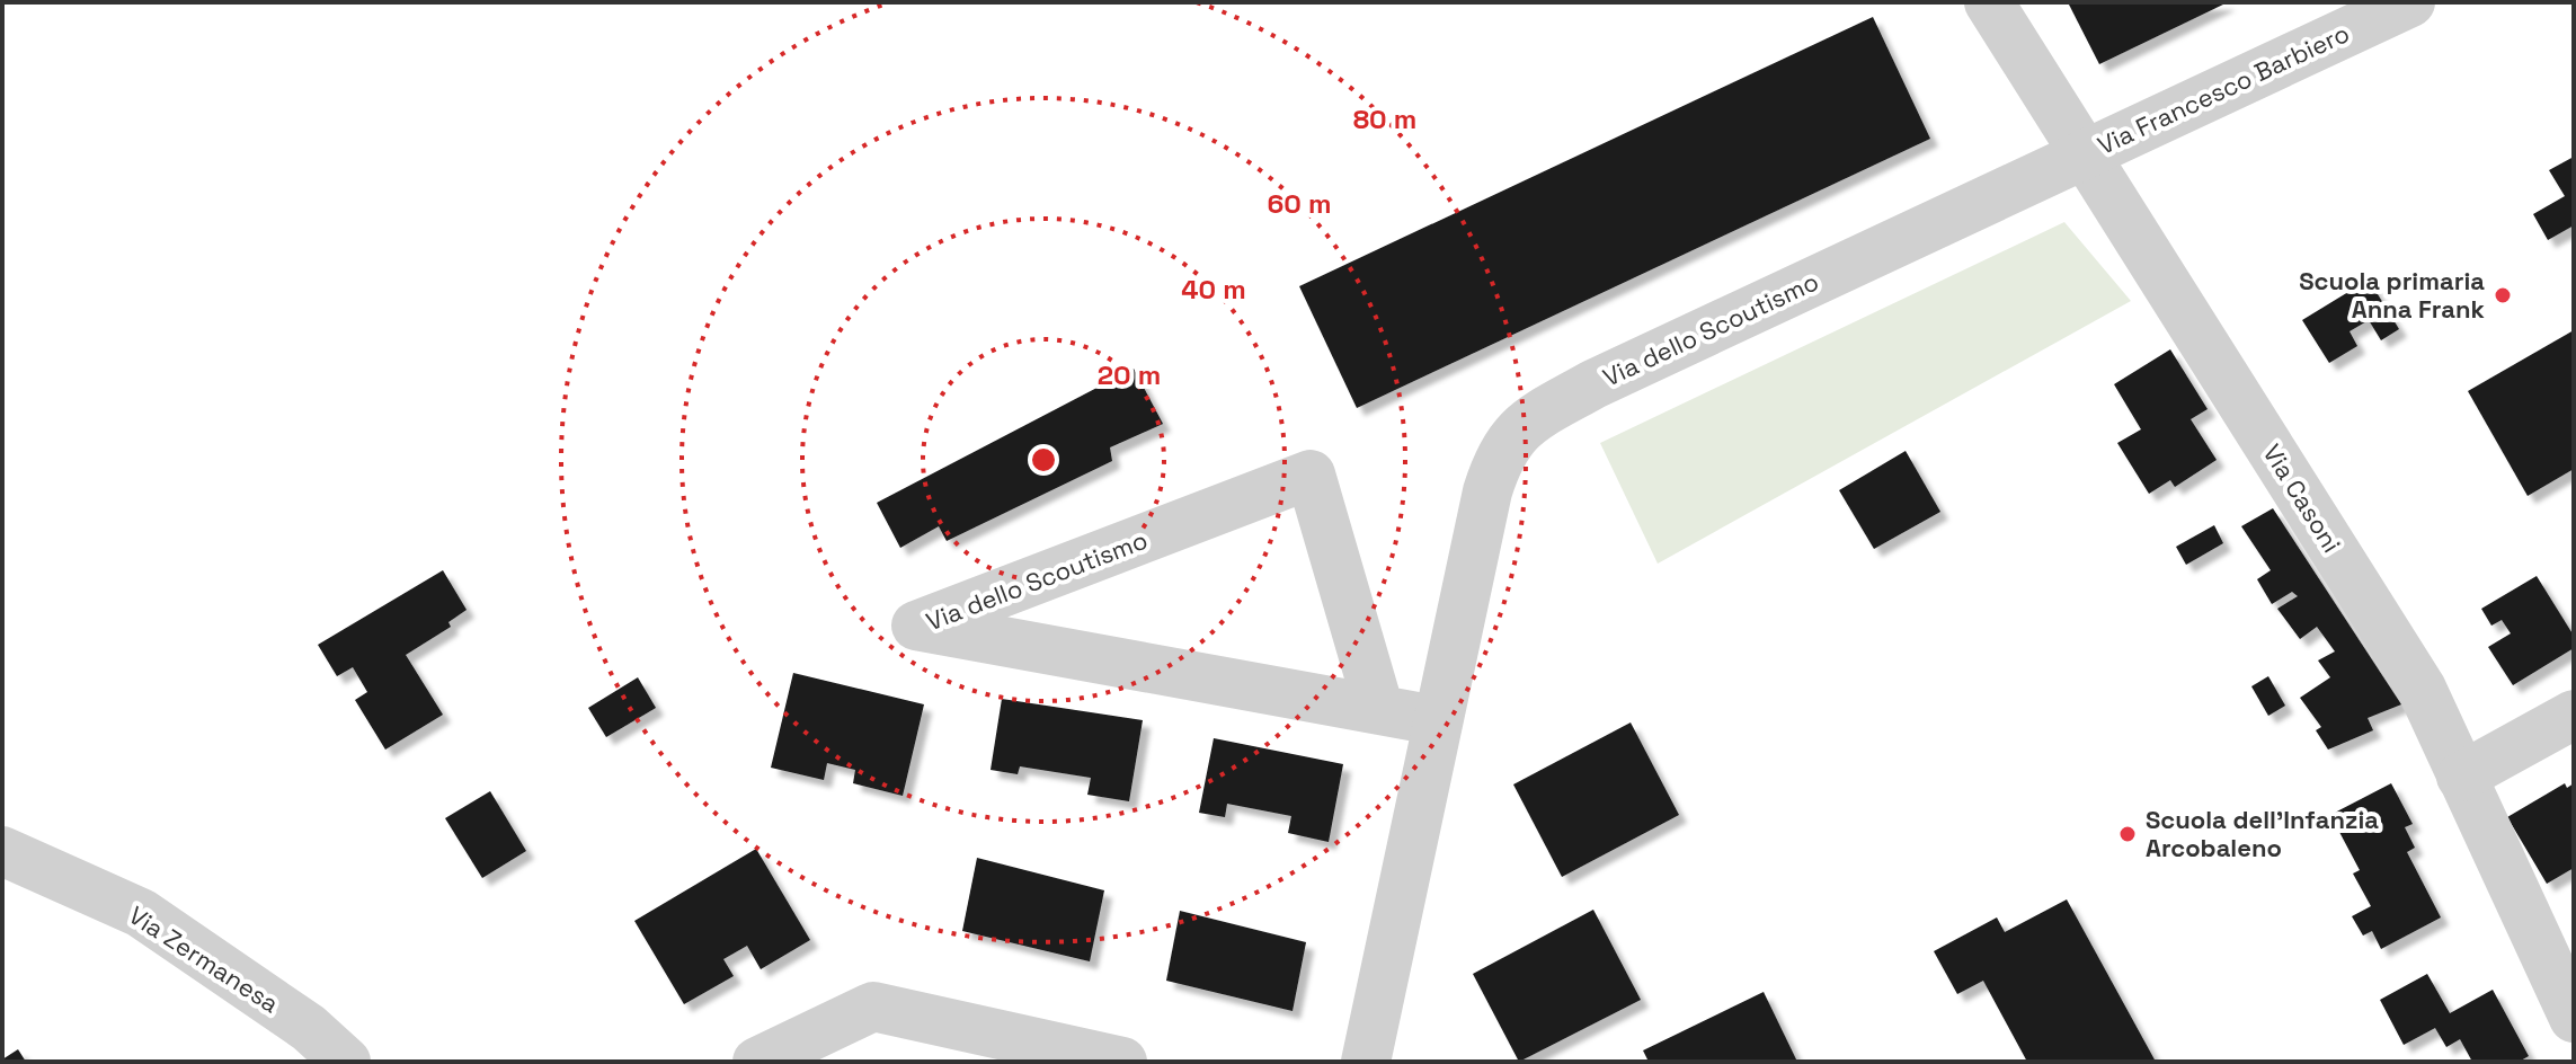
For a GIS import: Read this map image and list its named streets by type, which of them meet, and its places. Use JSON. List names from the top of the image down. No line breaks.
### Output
{"streets":{"street":["Via Francesco Barbiero","Via dello Scoutismo","Via Casoni","Via Zermanesa"]},"crossings":[["Via Francesco Barbiero","Via dello Scoutismo"],["Via Francesco Barbiero","Via Casoni"],["Via dello Scoutismo","Via Casoni"]],"places":["Scuola primaria Anna Frank","Scuola dell'Infanzia Arcobaleno"],"rings":["80 m","60 m","40 m","20 m"]}
